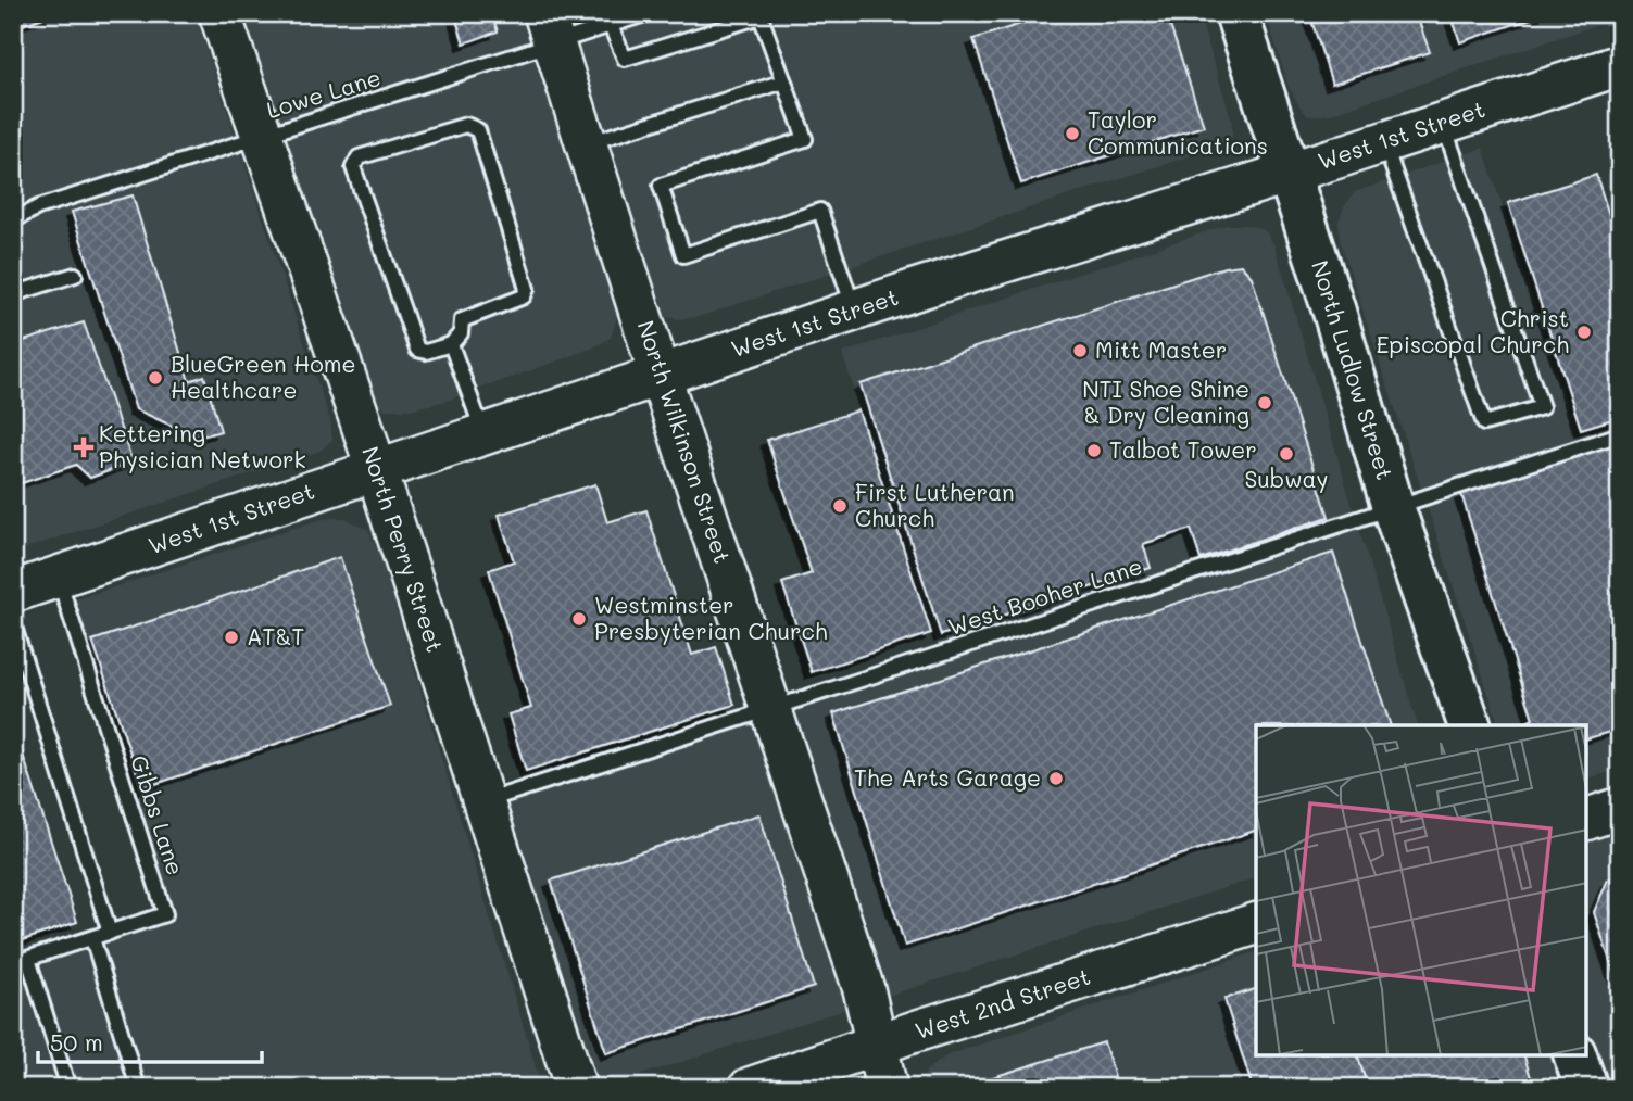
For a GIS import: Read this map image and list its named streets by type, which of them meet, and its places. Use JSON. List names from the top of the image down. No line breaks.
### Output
{"streets":{"main road":["West 1st Street","North Ludlow Street","North Wilkinson Street","North Perry Street","West 2nd Street"],"lane":["Lowe Lane","West Booher Lane","Gibbs Lane"]},"crossings":[["Lowe Lane","North Wilkinson Street"],["Lowe Lane","North Perry Street"],["West 1st Street","North Ludlow Street"],["West 1st Street","North Wilkinson Street"],["West 1st Street","North Perry Street"],["West 1st Street","Gibbs Lane"],["North Ludlow Street","West Booher Lane"],["North Wilkinson Street","West Booher Lane"],["North Wilkinson Street","West 2nd Street"],["North Perry Street","West Booher Lane"]],"places":{"other":["Taylor Communications","Christ Episcopal Church","Mitt Master","BlueGreen Home Healthcare","NTI Shoe Shine & Dry Cleaning","Talbot Tower","Subway","First Lutheran Church","Westminster Presbyterian Church","AT&T","The Arts Garage"],"health":["Kettering Physician Network"]},"scale_bar":"50 m"}
